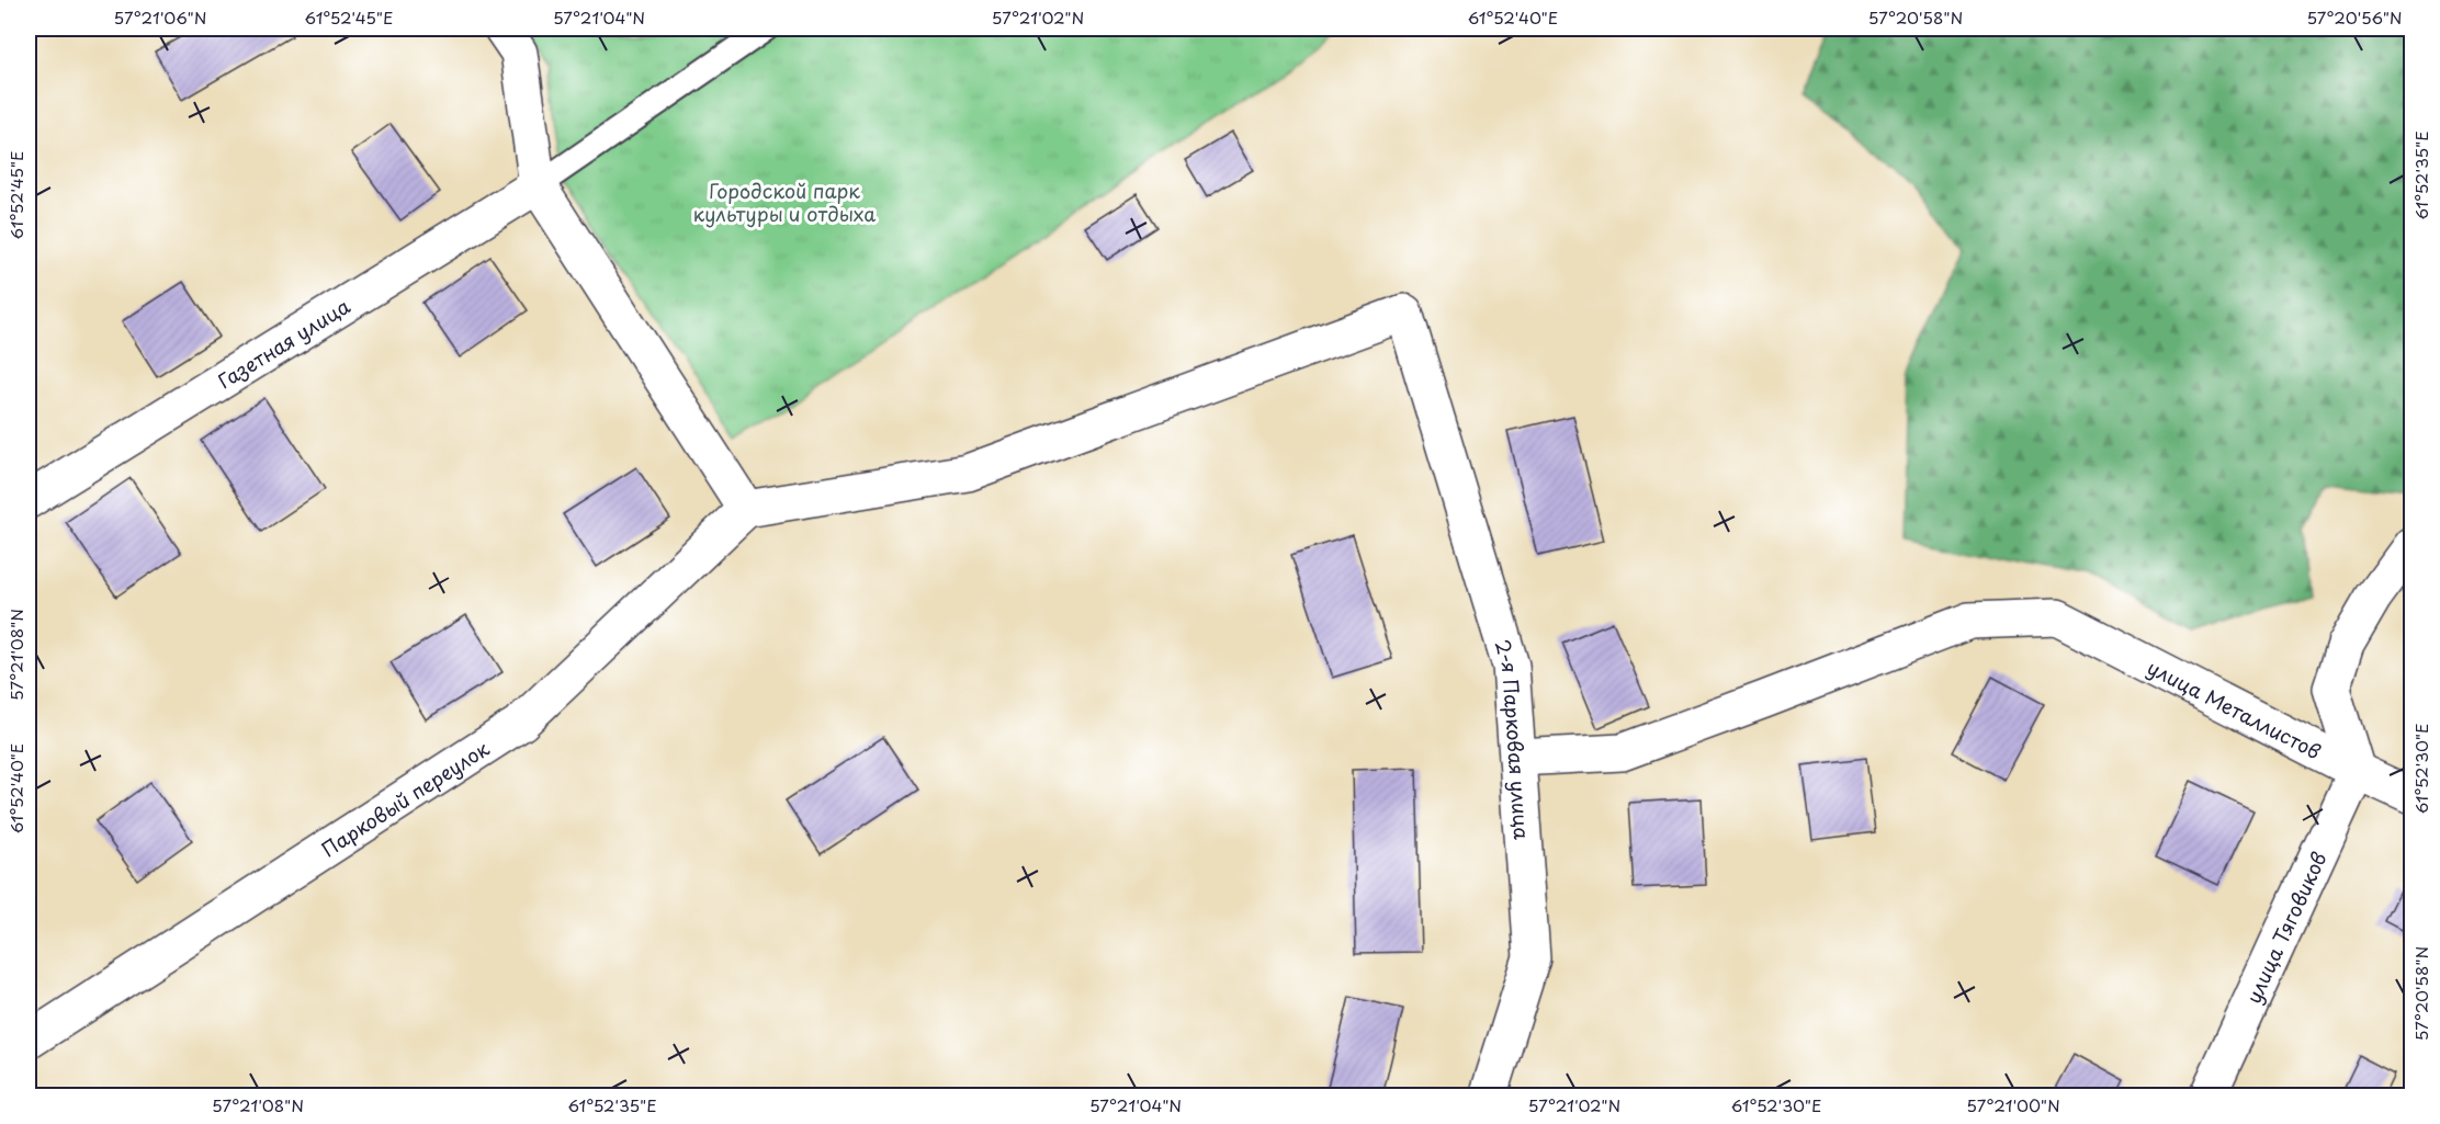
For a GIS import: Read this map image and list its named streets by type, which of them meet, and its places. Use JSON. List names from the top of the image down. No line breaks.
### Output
{"streets":{"street":["Газетная улица","улица Металлистов","2-я Парковая улица","Парковый переулок","улица Тяговиков"]},"crossings":[["улица Металлистов","2-я Парковая улица"],["улица Металлистов","улица Тяговиков"],["2-я Парковая улица","Парковый переулок"]],"parks":["Городской парк культуры и отдыха"],"coordinates":["57°21'06\"N","61°52'45\"E","57°21'04\"N","57°21'02\"N","61°52'40\"E","57°20'58\"N","57°20'56\"N","61°52'35\"E","57°21'08\"N","61°52'30\"E","57°21'00\"N"]}
